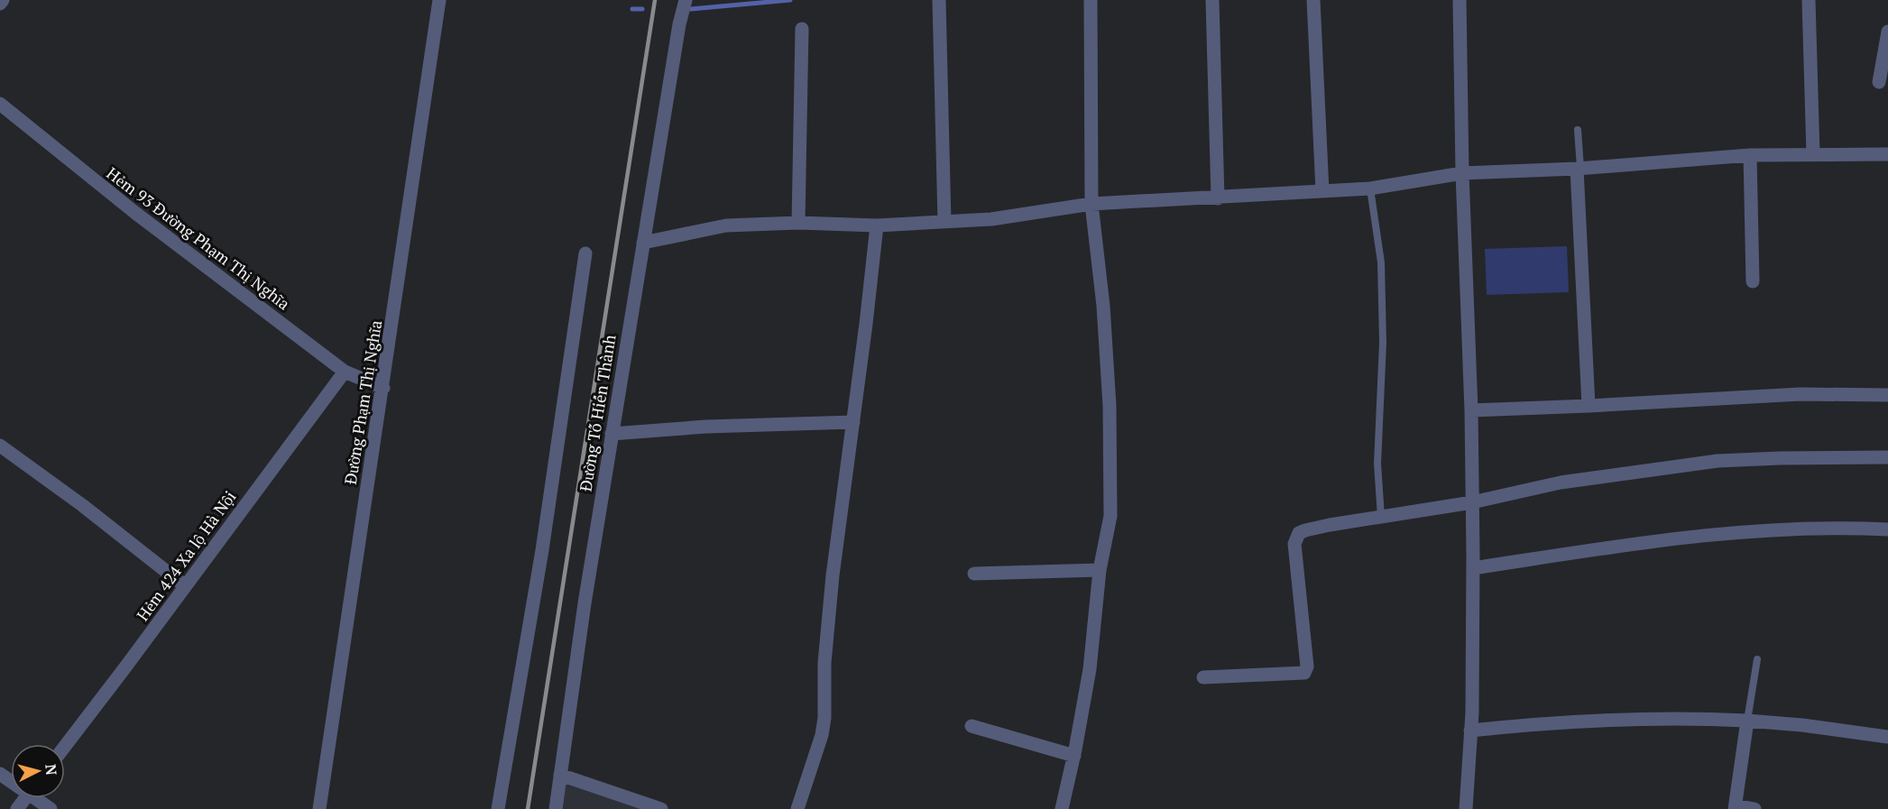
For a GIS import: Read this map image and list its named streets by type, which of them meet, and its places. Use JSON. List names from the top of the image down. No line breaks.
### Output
{"streets":{"street":["Hẻm 93 Đường Phạm Thị Nghĩa","Đường Phạm Thị Nghĩa","Đường Tố Hiến Thành","Hẻm 424 Xa lộ Hà Nội"]},"crossings":[["Hẻm 93 Đường Phạm Thị Nghĩa","Đường Phạm Thị Nghĩa"],["Hẻm 93 Đường Phạm Thị Nghĩa","Hẻm 424 Xa lộ Hà Nội"]],"north":"right"}
